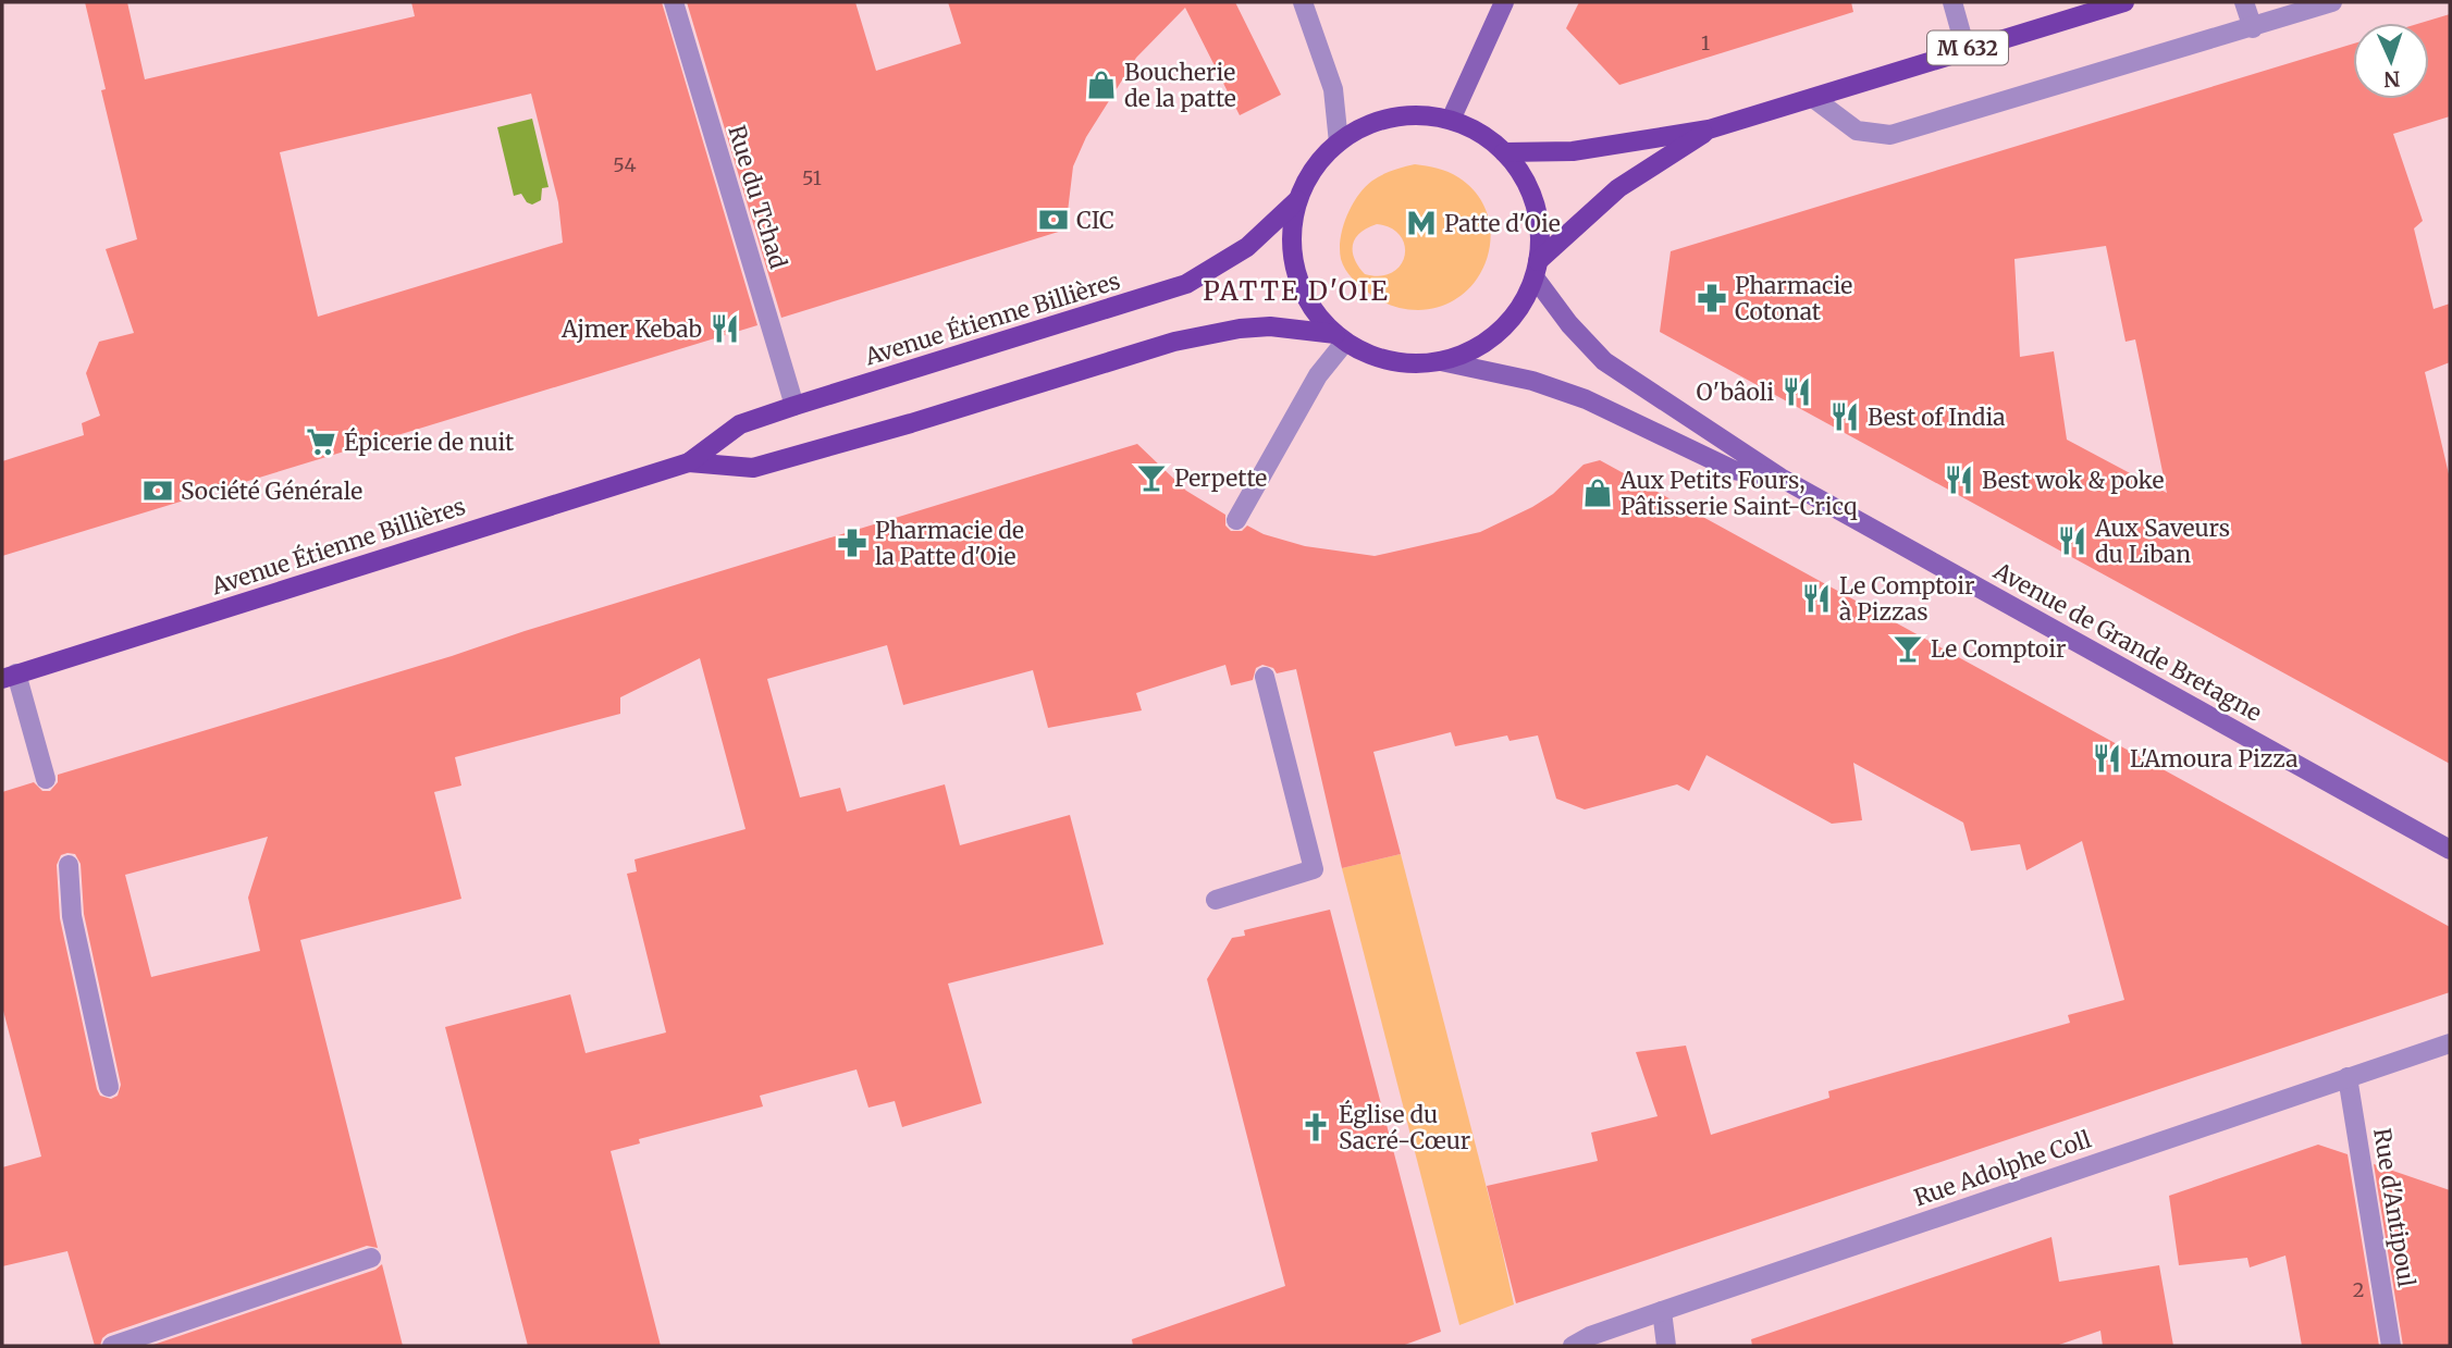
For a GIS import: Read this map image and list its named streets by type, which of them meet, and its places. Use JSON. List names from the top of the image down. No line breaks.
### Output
{"streets":{"main road":["M 632","Avenue Étienne Billières","Avenue de Grande Bretagne"],"street":["Rue du Tchad","Rue Adolphe Coll","Rue d'Antipoul"]},"crossings":[["M 632","Avenue Étienne Billières"],["M 632","Avenue de Grande Bretagne"],["Rue du Tchad","Avenue Étienne Billières"],["Avenue Étienne Billières","Avenue de Grande Bretagne"],["Rue Adolphe Coll","Rue d'Antipoul"]],"districts":["PATTE D'OIE"],"places":{"shop":["Boucherie de la patte","Aux Petits Fours, Pâtisserie Saint-Cricq"],"bank":["CIC","Société Générale"],"metro station":["Patte d'Oie"],"pharmacy":["Pharmacie Cotonat","Pharmacie de la Patte d'Oie"],"restaurant":["Ajmer Kebab","O'bâoli","Best of India","Best wok & poke","Aux Saveurs du Liban","Le Comptoir à Pizzas","L'Amoura Pizza"],"supermarket":["Épicerie de nuit"],"bar":["Perpette","Le Comptoir"],"church":["Église du Sacré-Cœur"]},"house_numbers":["1","54","51","2"],"north":"bottom"}
